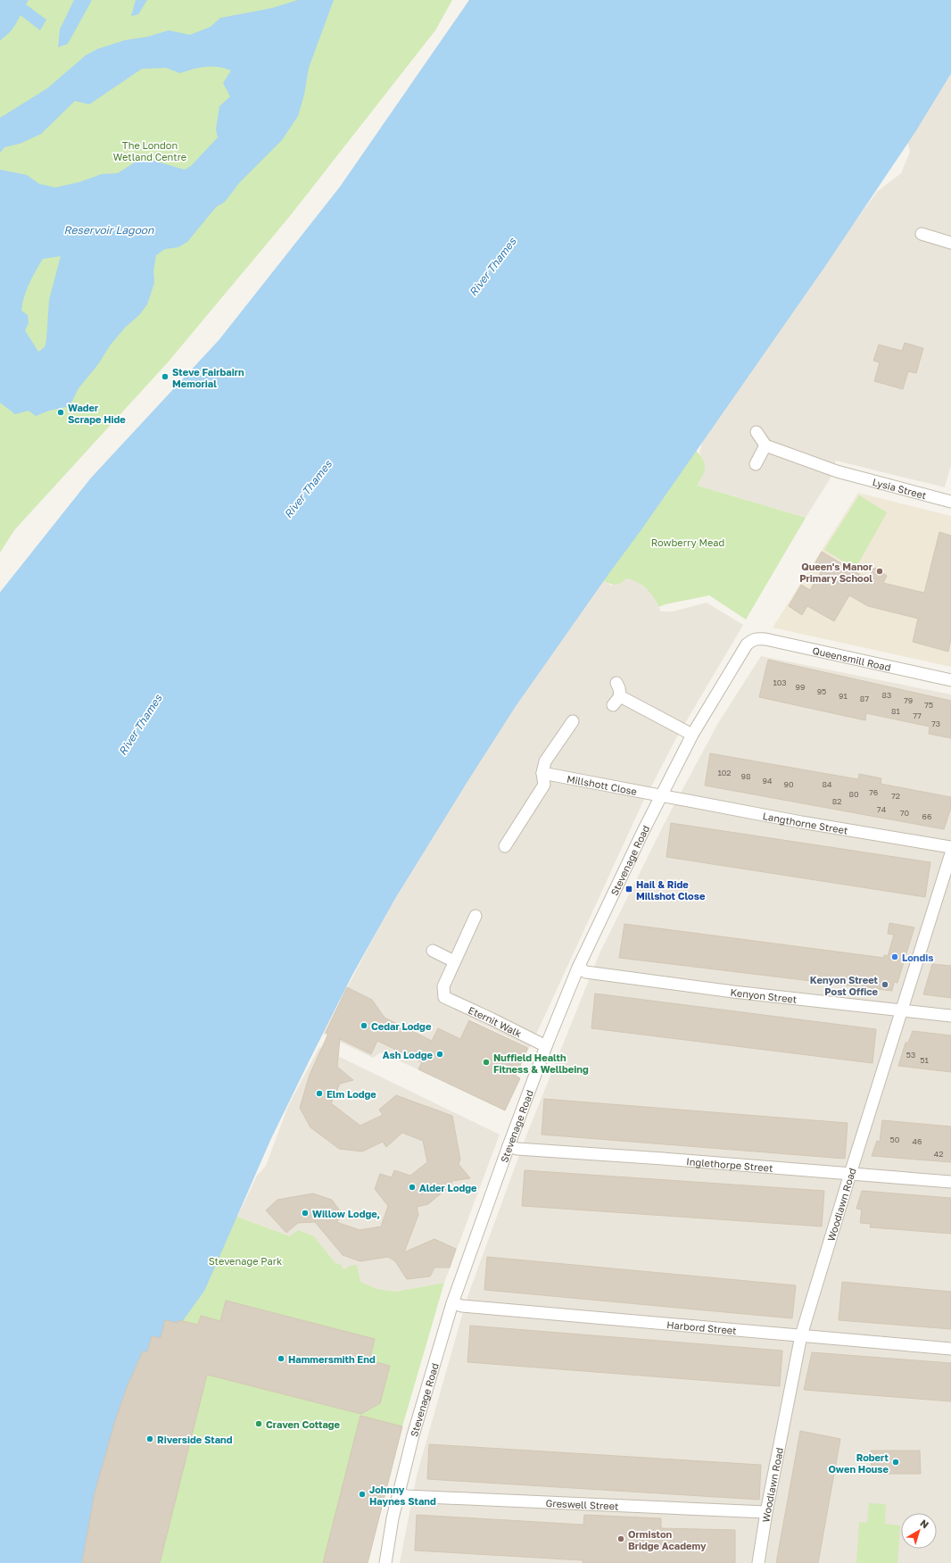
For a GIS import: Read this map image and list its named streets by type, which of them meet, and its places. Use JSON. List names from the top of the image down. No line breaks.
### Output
{"streets":{"street":["Lysia Street","Queensmill Road","Millshott Close","Langthorne Street","Stevenage Road","Kenyon Street","Eternit Walk","Inglethorpe Street","Woodlawn Road","Harbord Street","Greswell Street"]},"crossings":[["Queensmill Road","Stevenage Road"],["Millshott Close","Langthorne Street"],["Millshott Close","Stevenage Road"],["Langthorne Street","Stevenage Road"],["Stevenage Road","Kenyon Street"],["Stevenage Road","Eternit Walk"],["Stevenage Road","Inglethorpe Street"],["Stevenage Road","Harbord Street"],["Stevenage Road","Greswell Street"],["Kenyon Street","Woodlawn Road"],["Inglethorpe Street","Woodlawn Road"],["Woodlawn Road","Harbord Street"],["Woodlawn Road","Greswell Street"]],"water":["Reservoir Lagoon","River Thames"],"parks":["The London Wetland Centre","Rowberry Mead","Stevenage Park"],"places":{"other":["Steve Fairbairn Memorial","Wader Scrape Hide","Queen's Manor Primary School","Londis","Kenyon Street Post Office","Cedar Lodge","Ash Lodge","Nuffield Health Fitness & Wellbeing","Elm Lodge","Alder Lodge","Willow Lodge,","Hammersmith End","Craven Cottage","Riverside Stand","Robert Owen House","Johnny Haynes Stand","Ormiston Bridge Academy"],"transit":["Hail & Ride Millshot Close"]},"house_numbers":["103","99","95","83","91","87","79","75","81","77","73","102","98","94","90","84","76","80","72","82","74","70","66","53","51","50","46","42"],"north":"top right"}
